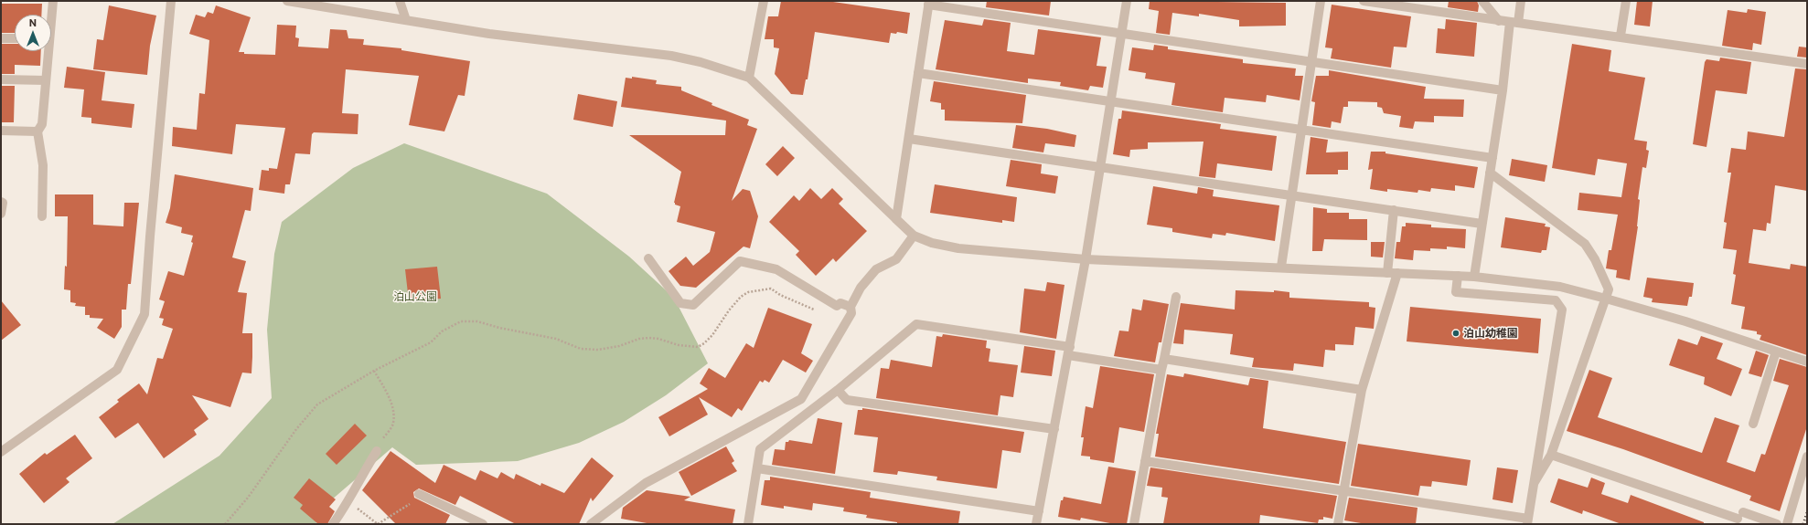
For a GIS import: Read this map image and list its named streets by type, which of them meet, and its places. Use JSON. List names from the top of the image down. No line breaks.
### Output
{"parks":["泊山公園"],"places":["泊山幼稚園"],"north":"top"}
